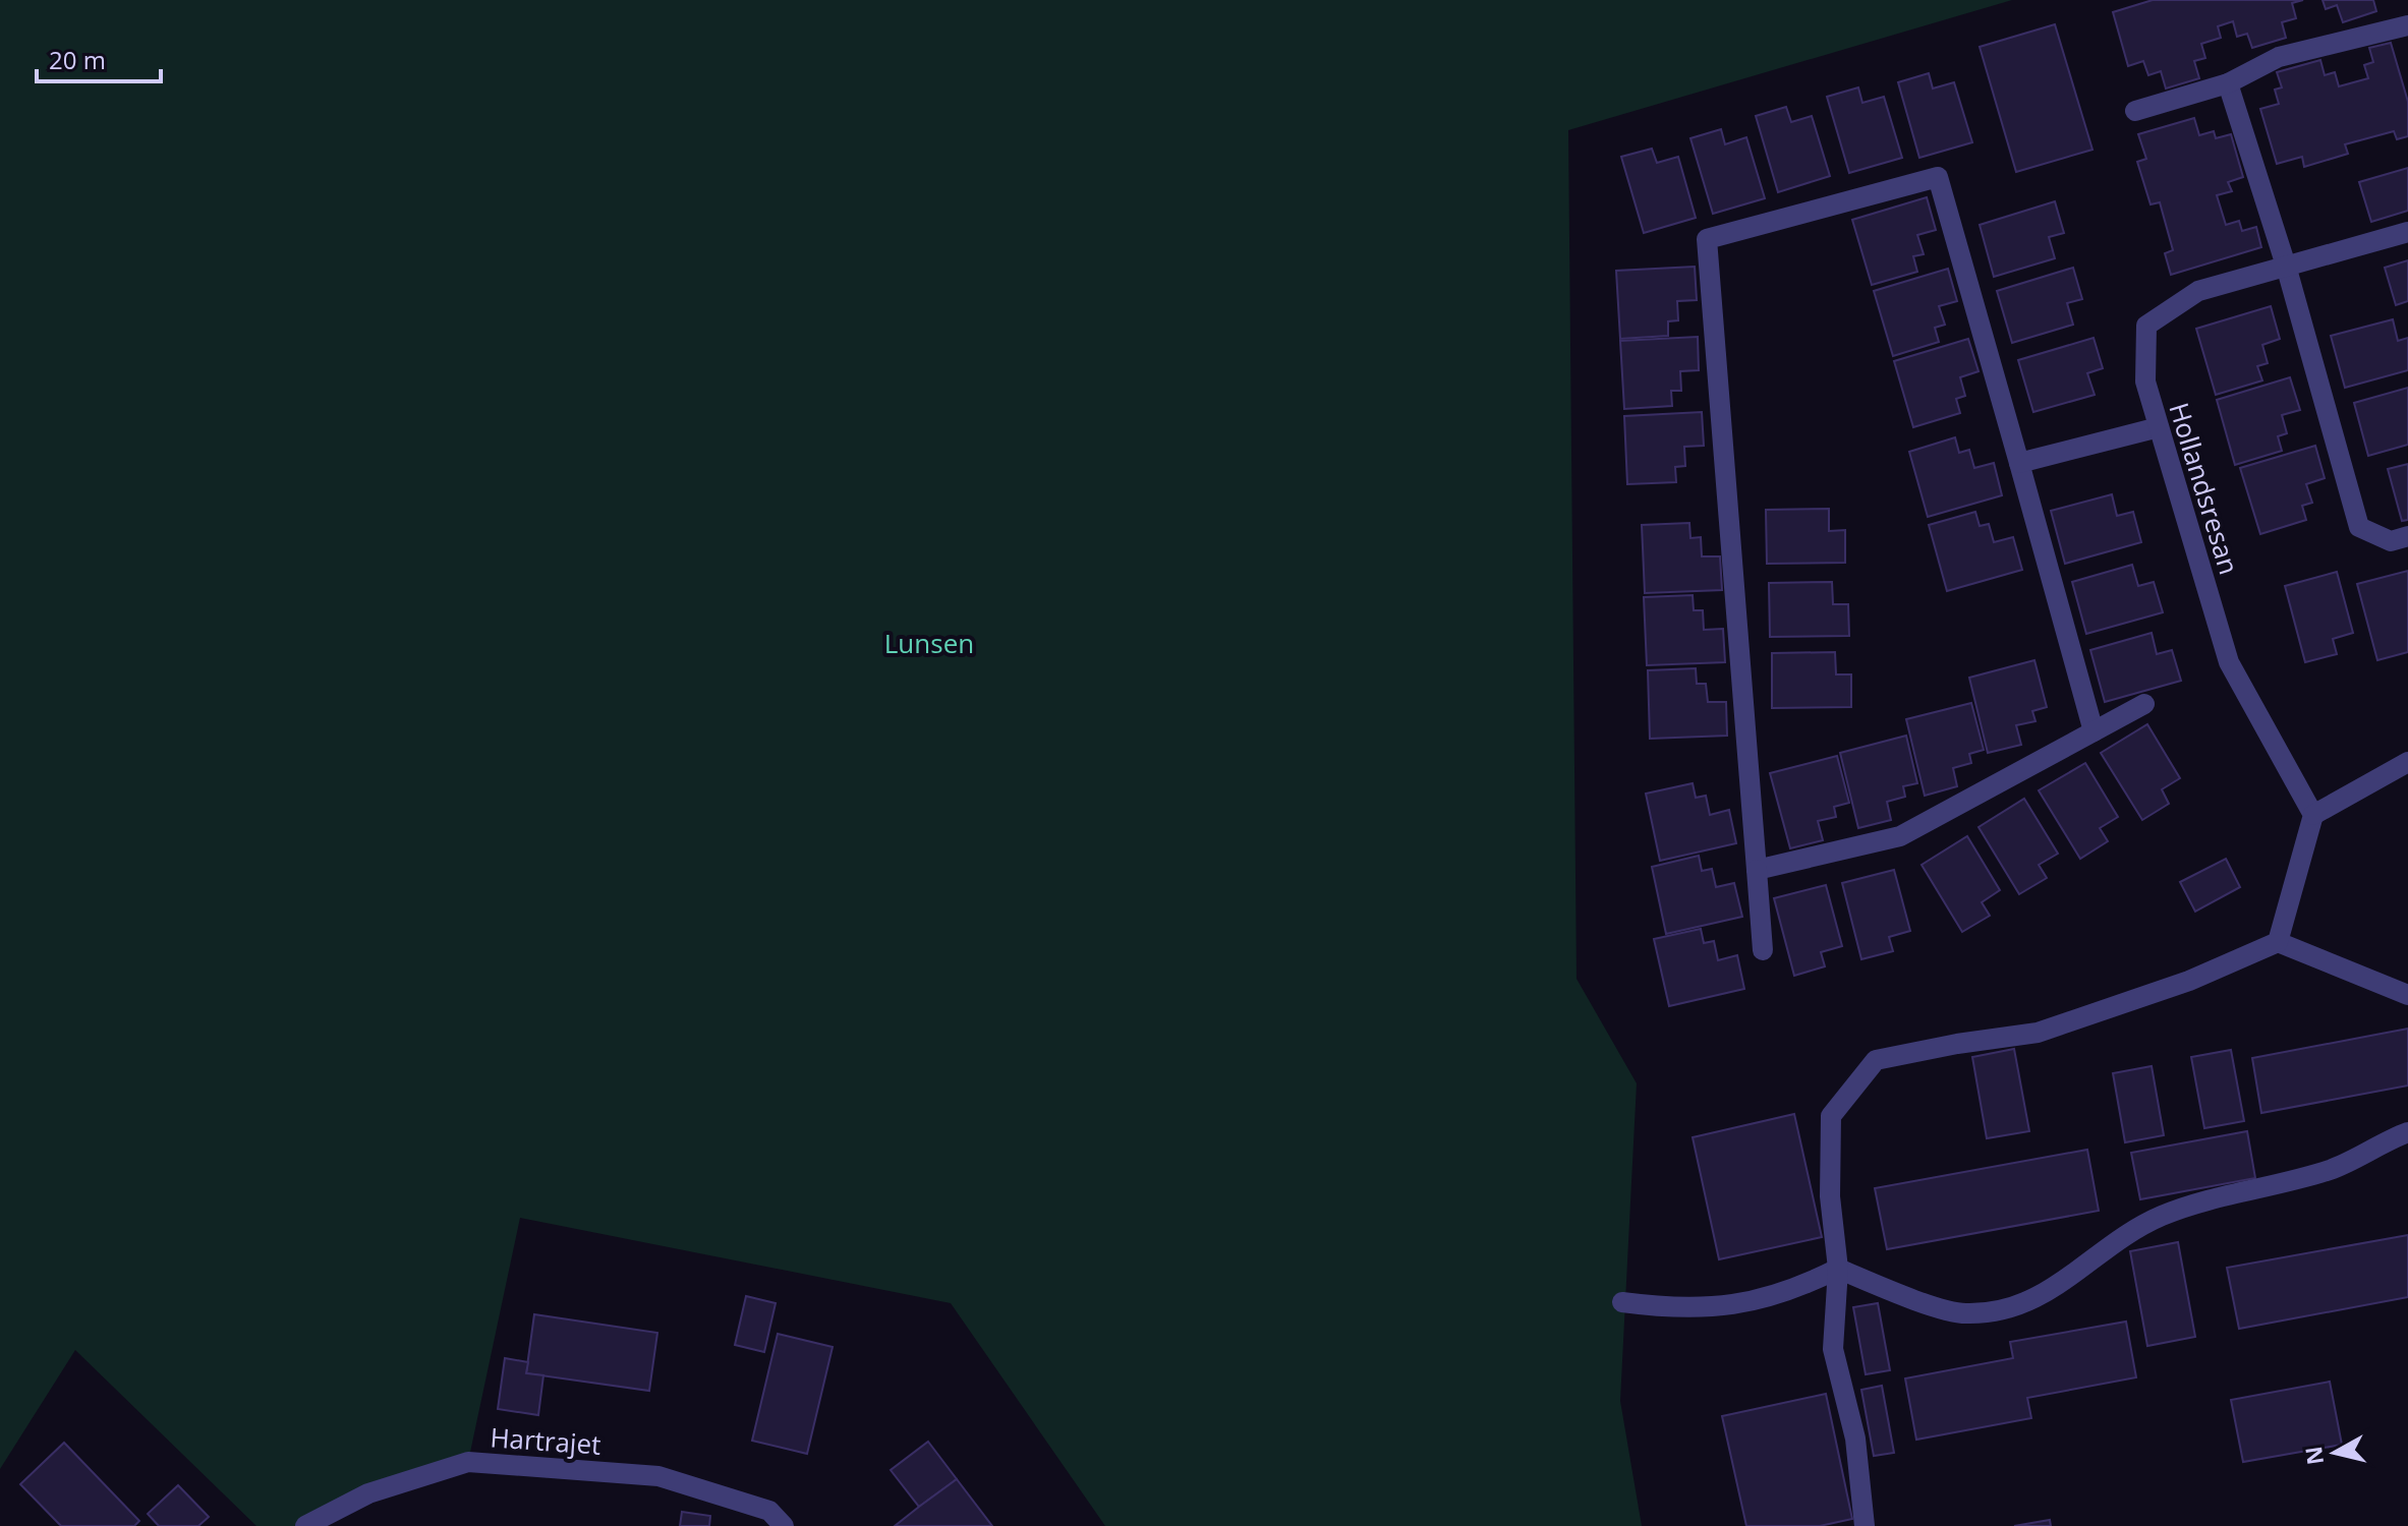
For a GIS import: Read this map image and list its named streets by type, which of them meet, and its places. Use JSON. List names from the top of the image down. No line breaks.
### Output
{"streets":{"street":["Hollandsresan","Hartrajet"]},"parks":["Lunsen"],"scale_bar":"20 m","north":"left"}
